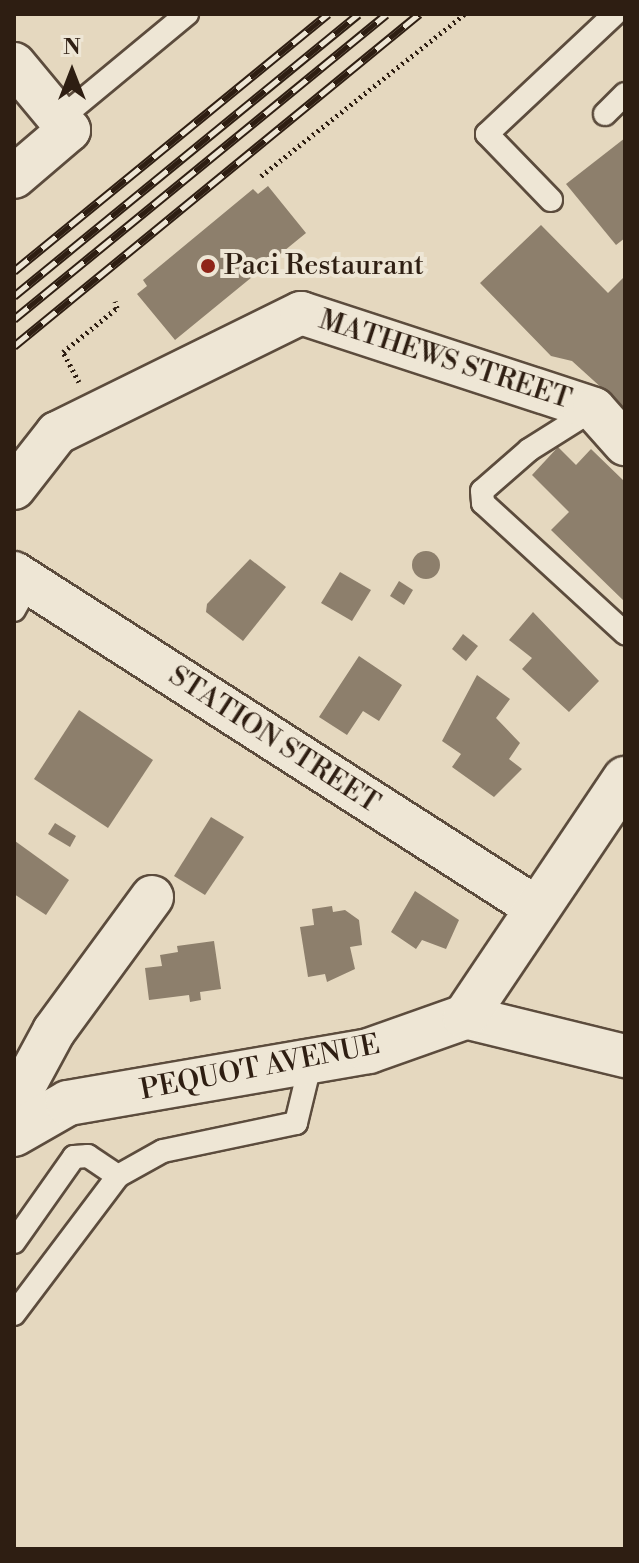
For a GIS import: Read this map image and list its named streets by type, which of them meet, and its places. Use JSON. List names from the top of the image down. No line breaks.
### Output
{"streets":{"street":["MATHEWS STREET","STATION STREET","PEQUOT AVENUE"]},"places":["Paci Restaurant"],"north":"top"}
